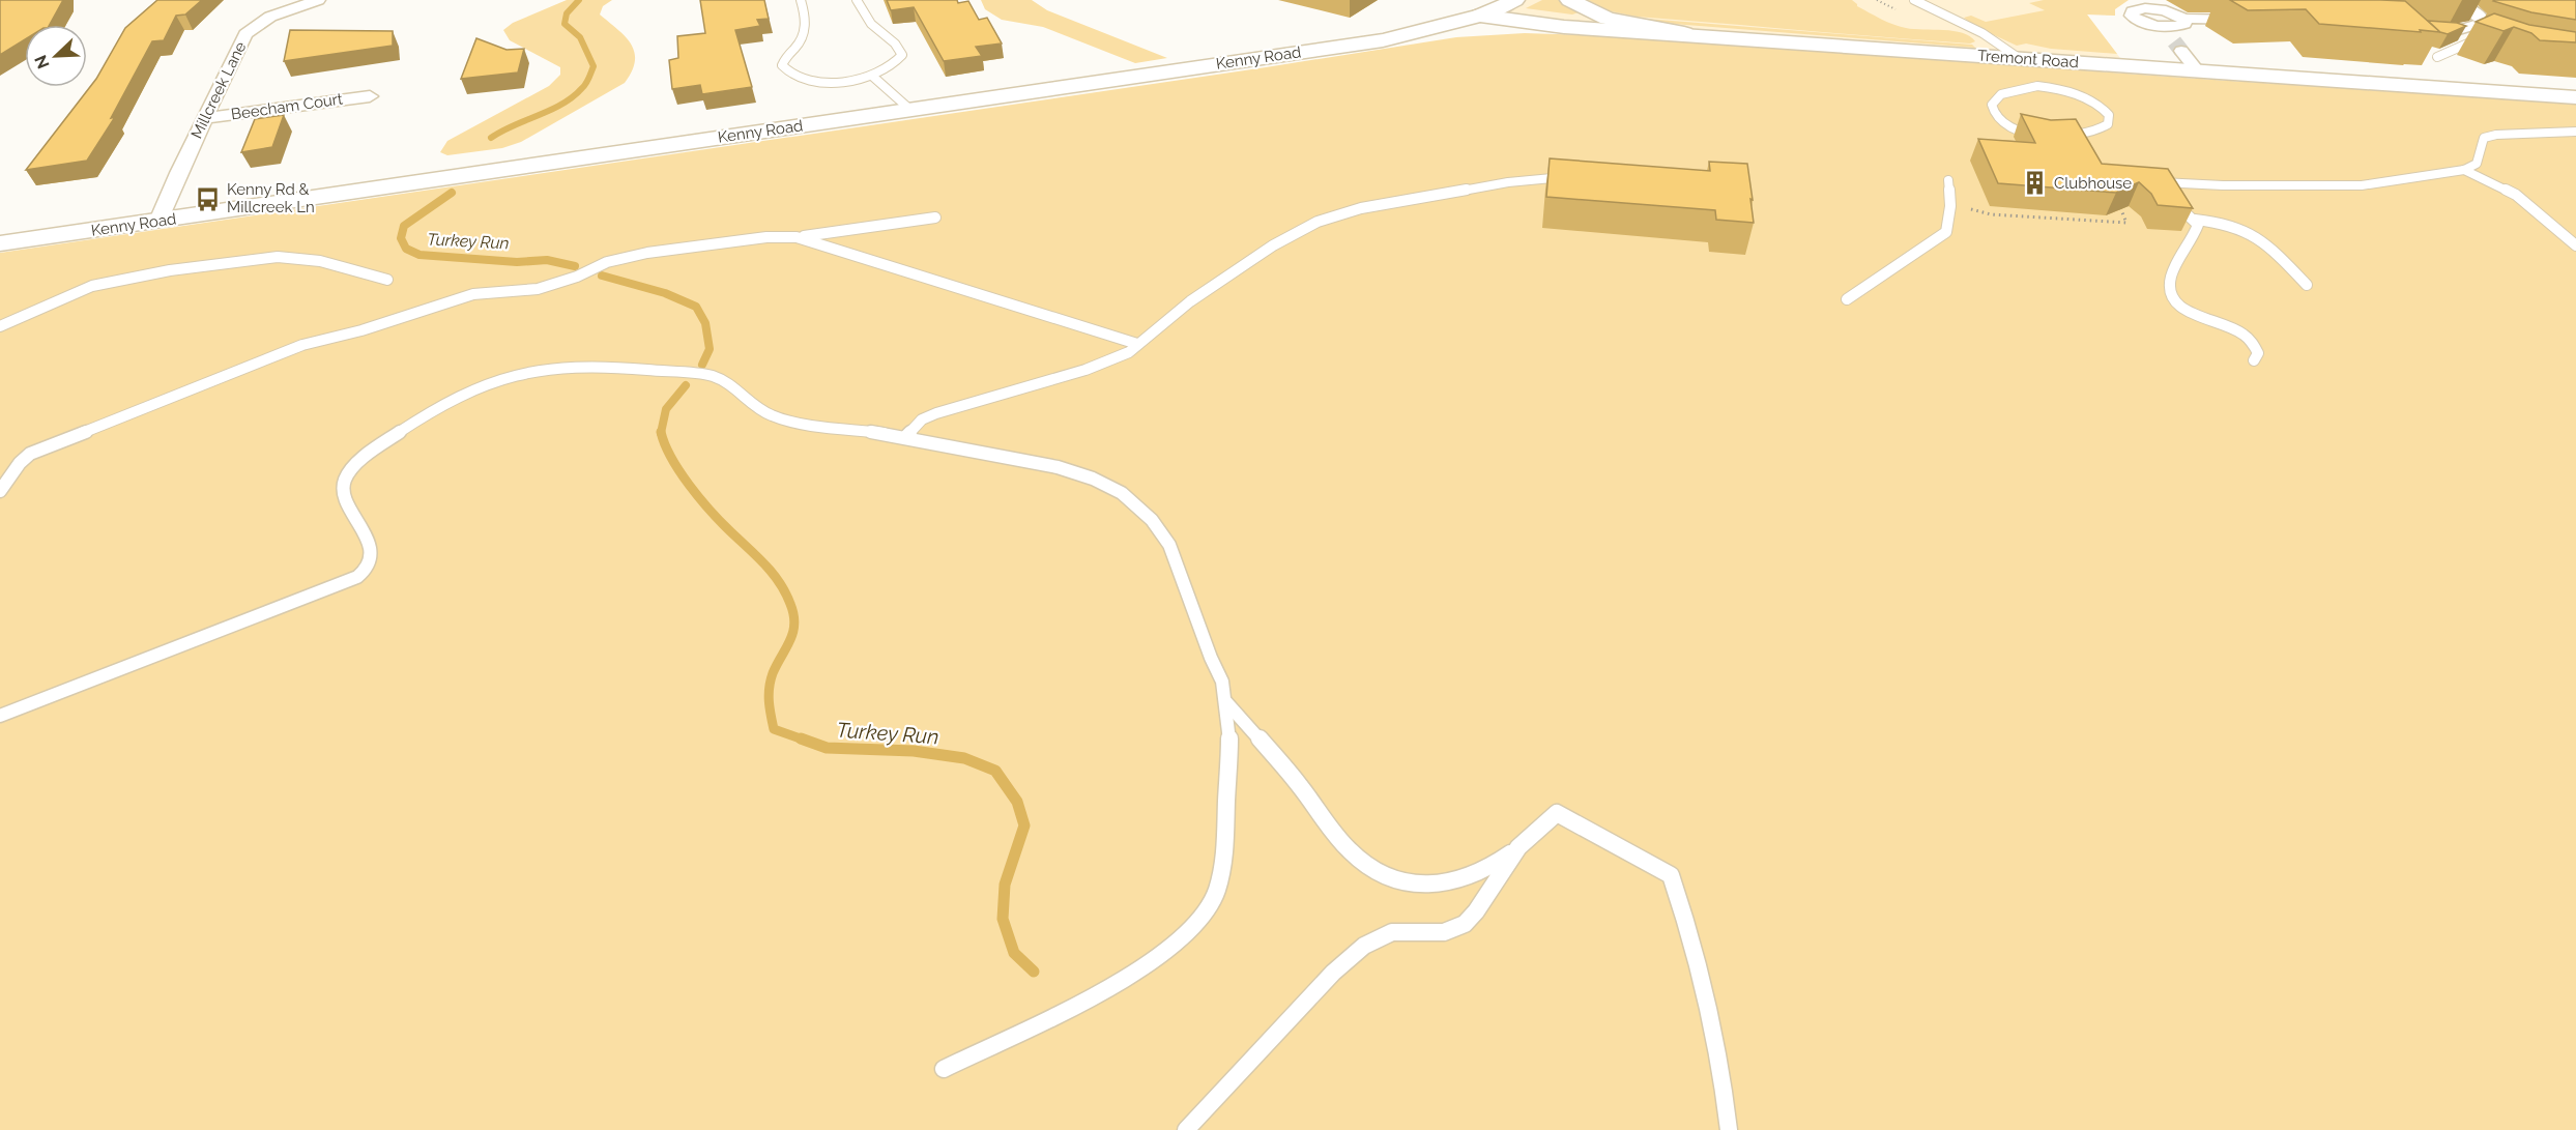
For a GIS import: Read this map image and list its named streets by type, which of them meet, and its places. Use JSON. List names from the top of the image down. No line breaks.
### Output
{"streets":{"main road":["Kenny Road","Tremont Road"],"street":["Millcreek Lane","Beecham Court"]},"crossings":[["Kenny Road","Tremont Road"],["Kenny Road","Millcreek Lane"],["Millcreek Lane","Beecham Court"]],"water":["Turkey Run"],"places":{"building":["Clubhouse"],"bus stop":["Kenny Rd & Millcreek Ln"]},"north":"bottom left"}
